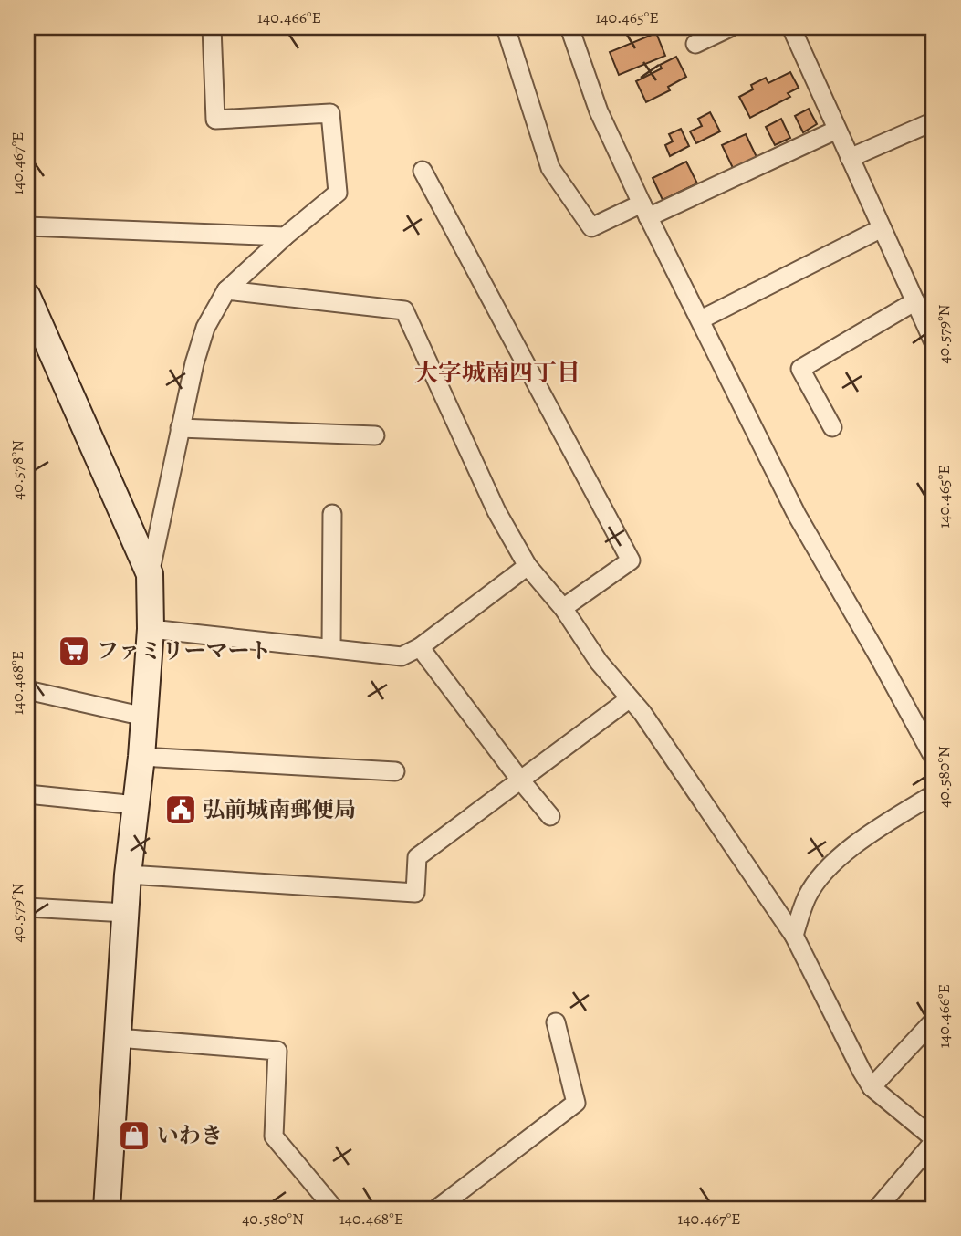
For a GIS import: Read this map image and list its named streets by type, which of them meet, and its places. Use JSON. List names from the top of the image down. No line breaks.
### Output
{"districts":["大字城南四丁目"],"places":{"supermarket":["ファミリーマート"],"public building":["弘前城南郵便局"],"shop":["いわき"]},"coordinates":["140.466°E","140.465°E","140.467°E","40.579°N","40.578°N","140.468°E","40.580°N"]}
